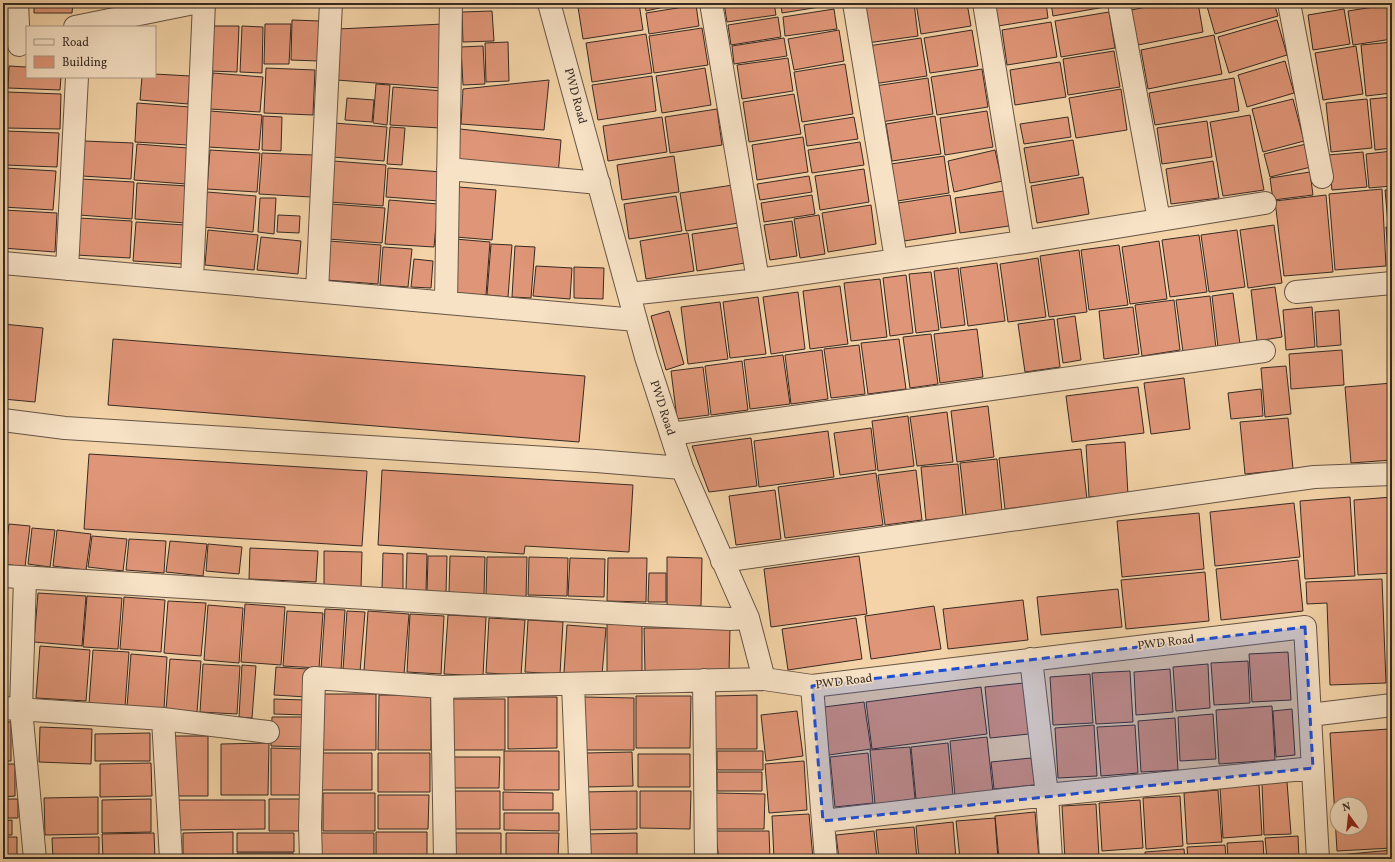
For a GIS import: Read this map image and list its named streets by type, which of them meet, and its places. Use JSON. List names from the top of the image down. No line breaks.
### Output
{"streets":{"street":["PWD Road"]},"legend":["Road","Building"],"north":"top"}
